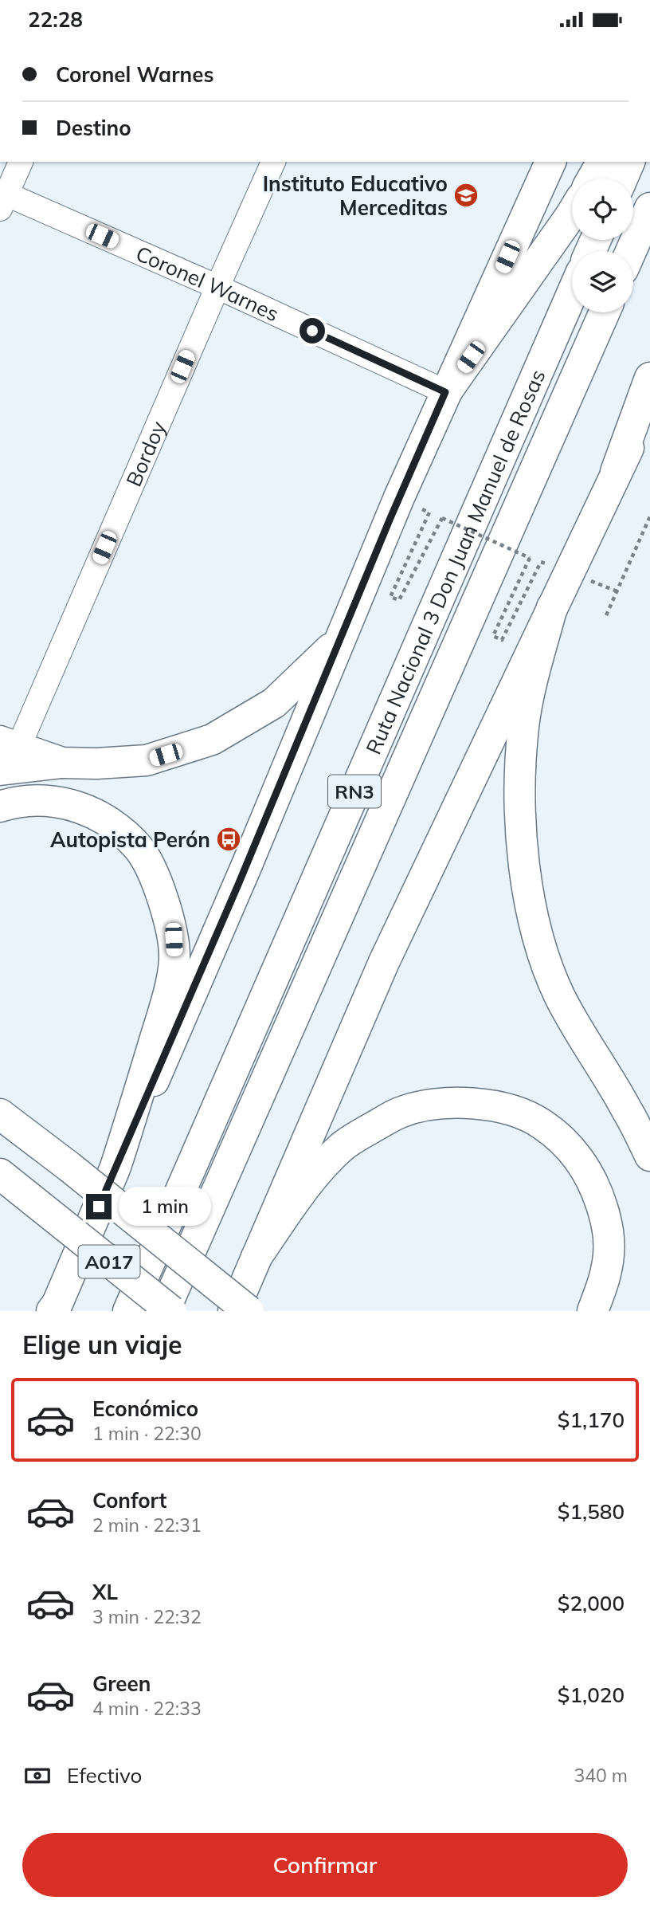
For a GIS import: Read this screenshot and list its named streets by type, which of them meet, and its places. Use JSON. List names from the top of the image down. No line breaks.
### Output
{"streets":{"main road":["Ruta Nacional 3 Don Juan Manuel de Rosas","RN3","A017"],"street":["Coronel Warnes","Bordoy"]},"crossings":[["Coronel Warnes","Bordoy"]],"places":{"school or university":["Instituto Educativo Merceditas"],"bus stop":["Autopista Perón"]},"page":{"status":"22:28","banner":["Coronel Warnes","Destino"],"bubble":"1 min","heading":"Elige un viaje","list":[{"name":"Económico","note":"1 min · 22:30","value":"$1,170"},{"name":"Confort","note":"2 min · 22:31","value":"$1,580"},{"name":"XL","note":"3 min · 22:32","value":"$2,000"},{"name":"Green","note":"4 min · 22:33","value":"$1,020"}],"pay":["Efectivo","340 m"],"buttons":"Confirmar"}}
